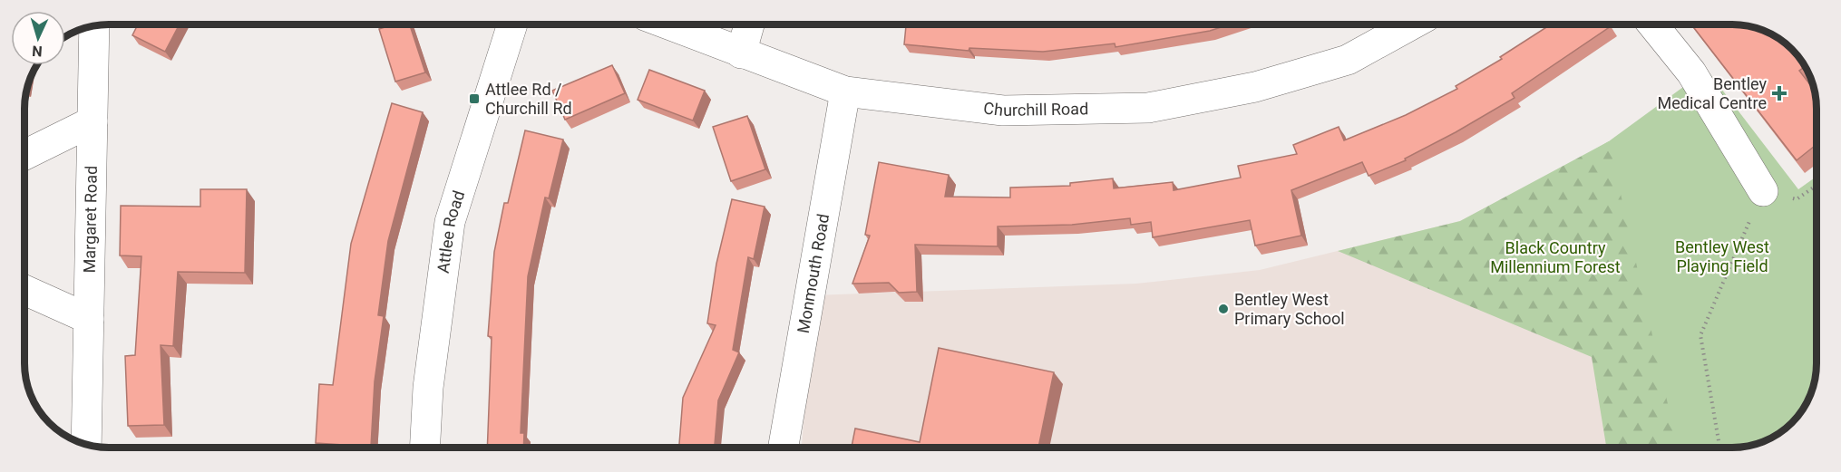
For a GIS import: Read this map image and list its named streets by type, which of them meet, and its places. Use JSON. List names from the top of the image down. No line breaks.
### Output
{"streets":{"street":["Churchill Road","Margaret Road","Attlee Road","Monmouth Road"]},"crossings":[["Churchill Road","Monmouth Road"]],"parks":["Bentley West Playing Field","Black Country Millennium Forest"],"places":{"health":["Bentley Medical Centre"],"transit":["Attlee Rd / Churchill Rd"],"other":["Bentley West Primary School"]},"north":"bottom"}
